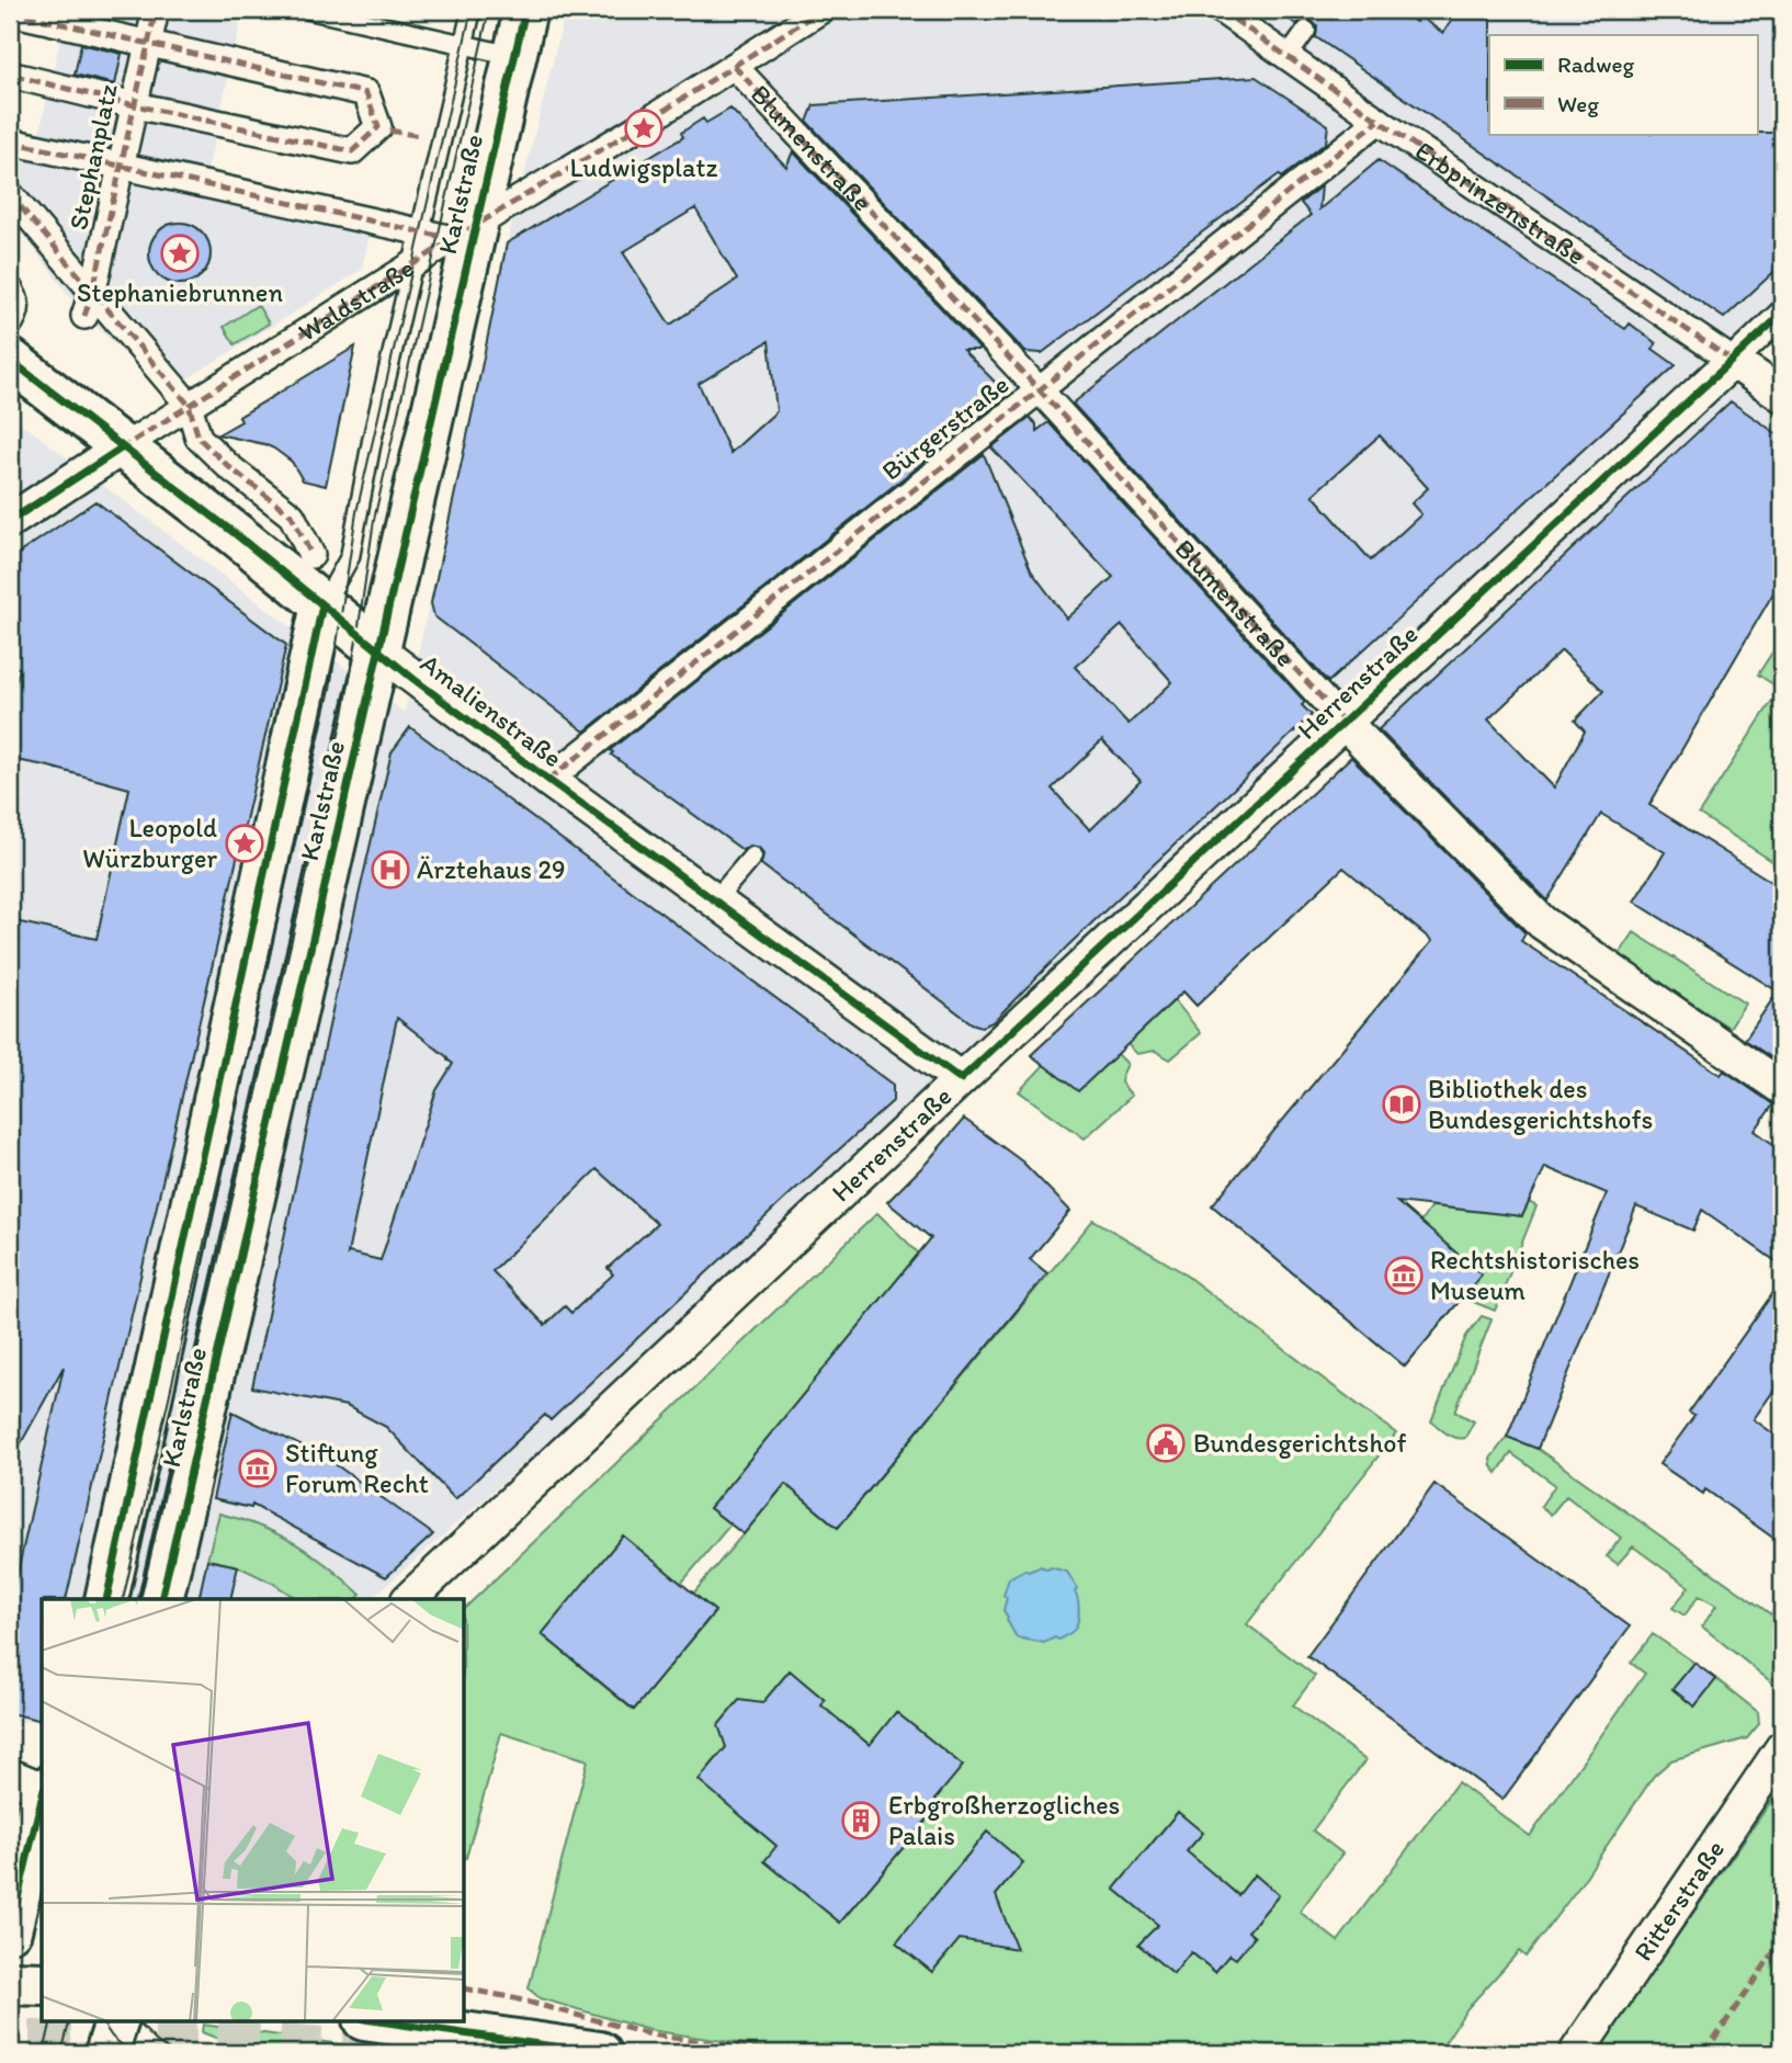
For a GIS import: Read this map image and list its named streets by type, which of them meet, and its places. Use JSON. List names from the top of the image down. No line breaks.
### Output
{"streets":{"main road":["Karlstraße","Amalienstraße"],"street":["Blumenstraße","Stephanplatz","Erbprinzenstraße","Waldstraße","Bürgerstraße","Herrenstraße","Ritterstraße"]},"crossings":[["Blumenstraße","Waldstraße"],["Blumenstraße","Bürgerstraße"],["Blumenstraße","Herrenstraße"],["Karlstraße","Waldstraße"],["Karlstraße","Amalienstraße"],["Erbprinzenstraße","Bürgerstraße"],["Erbprinzenstraße","Herrenstraße"],["Waldstraße","Amalienstraße"],["Bürgerstraße","Amalienstraße"],["Herrenstraße","Amalienstraße"]],"places":{"place":["Ludwigsplatz","Stephaniebrunnen","Leopold Würzburger"],"hospital":["Ärztehaus 29"],"library":["Bibliothek des Bundesgerichtshofs"],"museum":["Rechtshistorisches Museum","Stiftung Forum Recht"],"public building":["Bundesgerichtshof"],"building":["Erbgroßherzogliches Palais"]},"legend":["Radweg","Weg"]}
